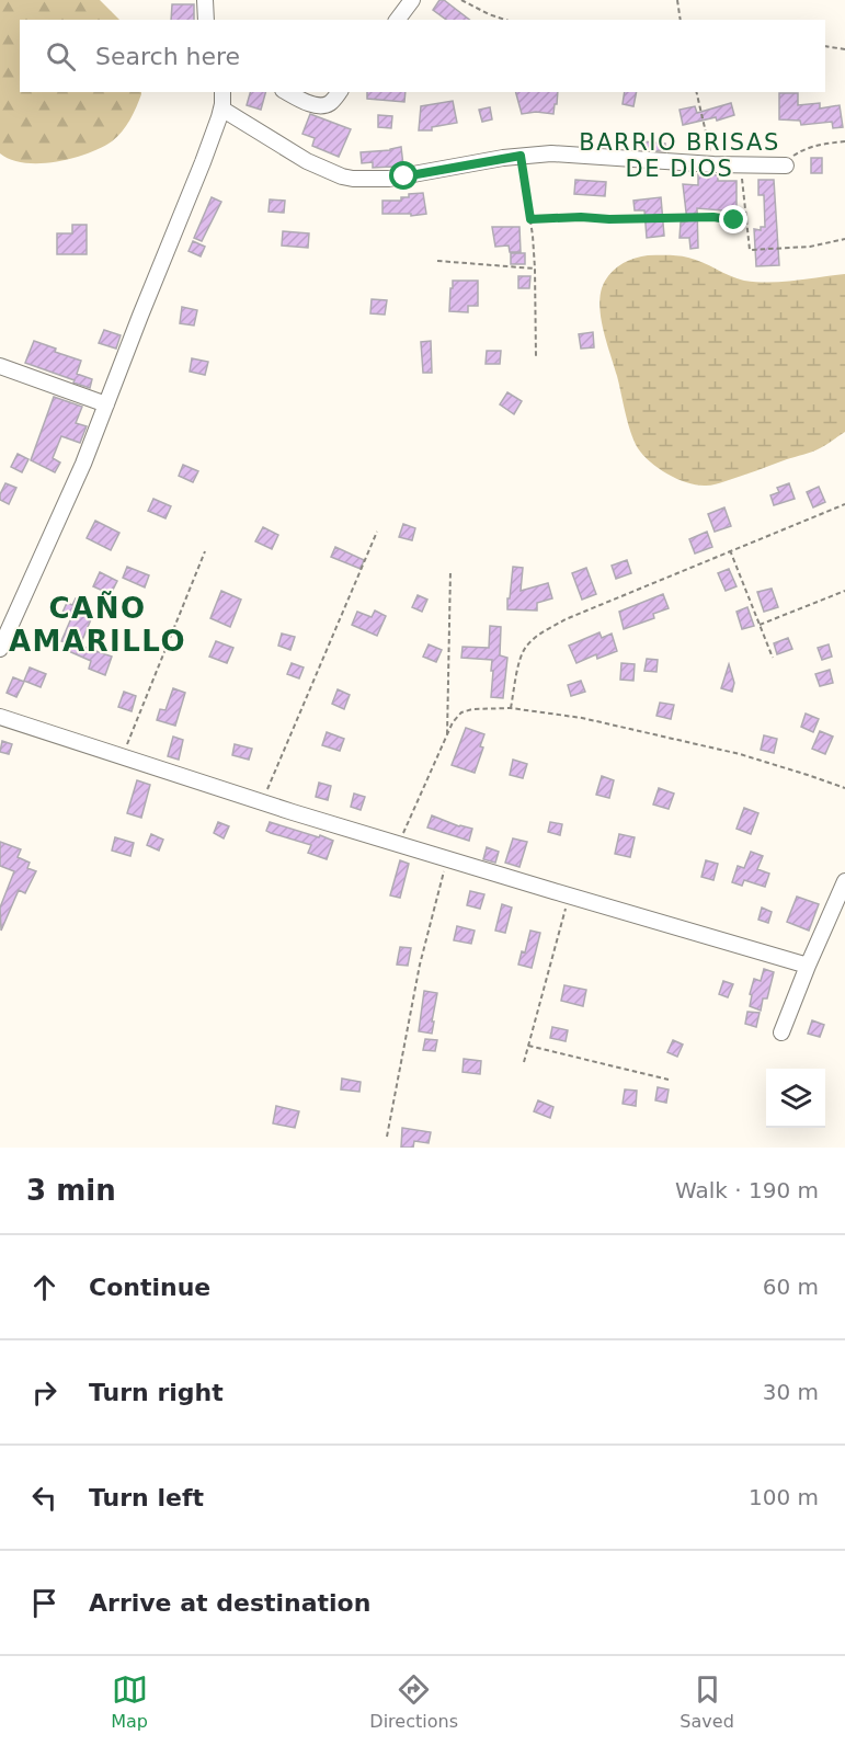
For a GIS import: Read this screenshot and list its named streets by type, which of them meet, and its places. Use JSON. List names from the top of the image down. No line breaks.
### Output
{"districts":["BARRIO BRISAS DE DIOS","CAÑO AMARILLO"],"page":{"search":"Search here","heading":["3 min","Walk · 190 m"],"list":[["Continue","60 m"],["Turn right","30 m"],["Turn left","100 m"],"Arrive at destination"],"nav":["Map","Directions","Saved"]}}
